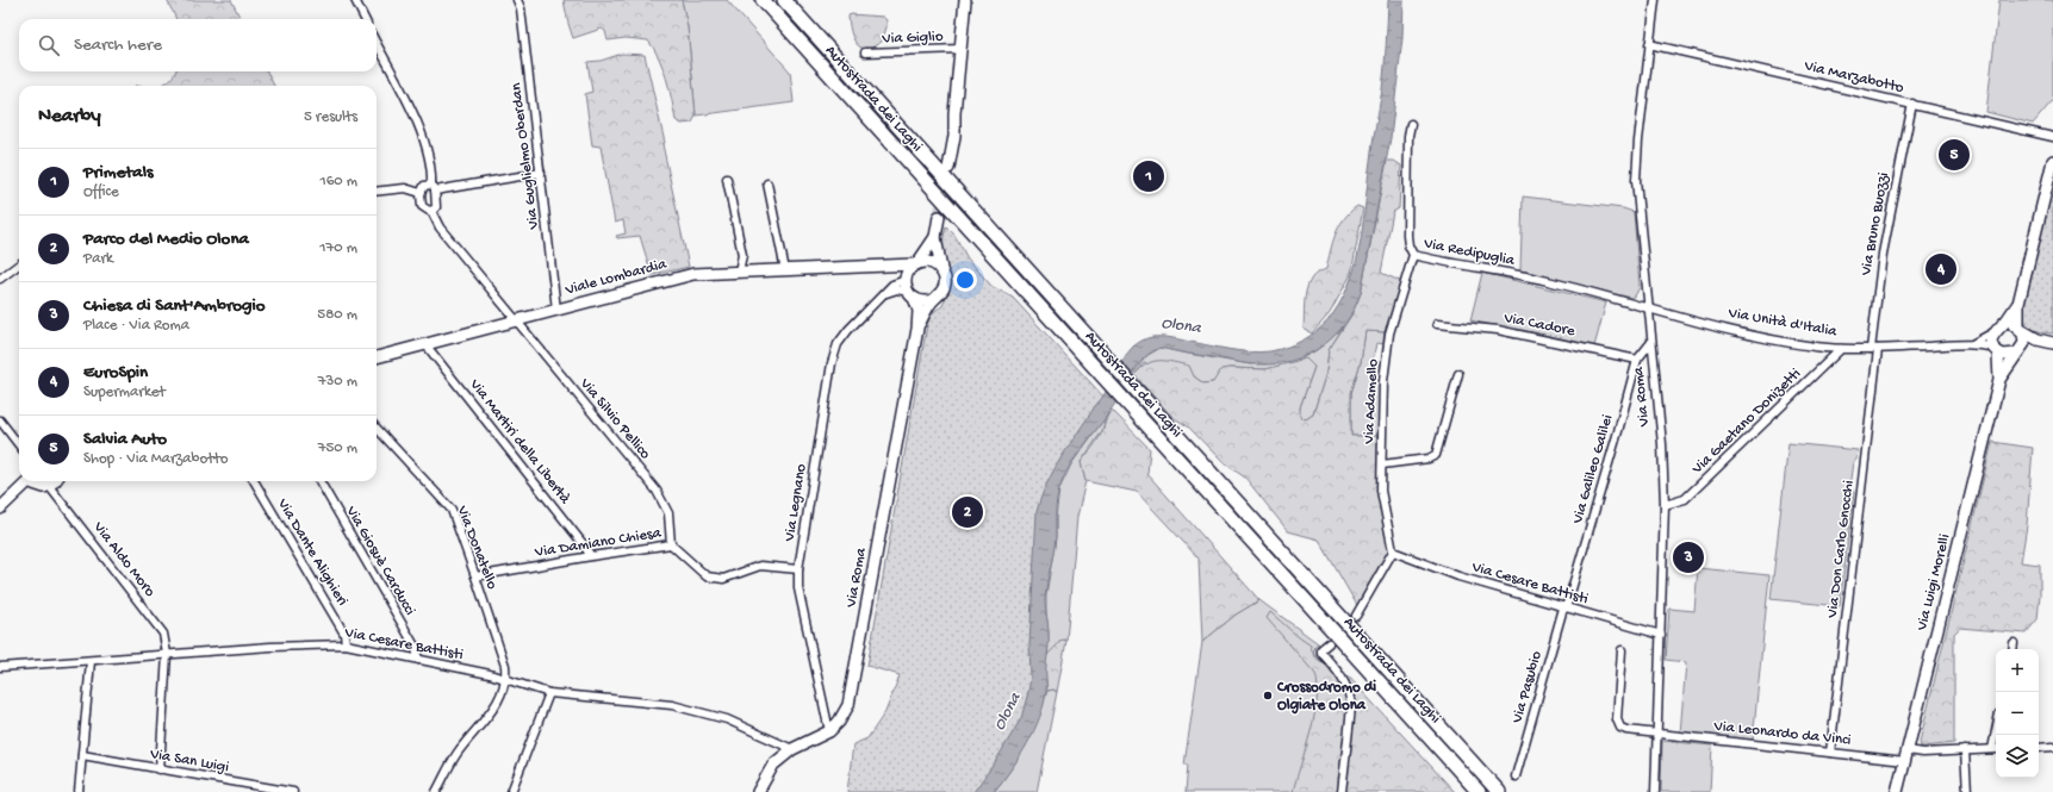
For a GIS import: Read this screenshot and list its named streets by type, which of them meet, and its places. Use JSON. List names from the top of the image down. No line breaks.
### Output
{"streets":{"highway":["Autostrada dei Laghi"],"street":["Via Giglio","Via Marzabotto","Via Guglielmo Oberdan","Via Bruno Buozzi","Via Redipuglia","Viale Lombardia","Via Unità d'Italia","Via Cadore","Via Roma","Via Adamello","Via Silvio Pellico","Via Gaetano Donizetti","Via Martiri della Libertà","Via Galileo Galilei","Via Legnano","Via Damiano Chiesa","Via Donatello","Via Don Carlo Gnocchi","Via Dante Alighieri","Via Aldo Moro","Via Giosuè Carducci","Via Luigi Morelli","Via Cesare Battisti","Via Pasubio","Via Leonardo da Vinci","Via San Luigi"]},"crossings":[["Via Marzabotto","Via Bruno Buozzi"],["Via Marzabotto","Via Roma"],["Via Guglielmo Oberdan","Viale Lombardia"],["Via Bruno Buozzi","Via Unità d'Italia"],["Via Bruno Buozzi","Via Don Carlo Gnocchi"],["Via Redipuglia","Via Unità d'Italia"],["Via Redipuglia","Via Roma"],["Via Redipuglia","Via Adamello"],["Viale Lombardia","Via Roma"],["Viale Lombardia","Via Silvio Pellico"],["Viale Lombardia","Via Martiri della Libertà"],["Viale Lombardia","Via Legnano"],["Via Unità d'Italia","Via Roma"],["Via Unità d'Italia","Via Gaetano Donizetti"],["Via Unità d'Italia","Via Don Carlo Gnocchi"],["Via Unità d'Italia","Via Luigi Morelli"],["Via Cadore","Via Galileo Galilei"],["Via Roma","Via Gaetano Donizetti"],["Via Roma","Via Galileo Galilei"],["Via Roma","Via Legnano"],["Via Roma","Via Cesare Battisti"],["Via Roma","Via Leonardo da Vinci"],["Via Adamello","Via Cesare Battisti"],["Via Silvio Pellico","Via Damiano Chiesa"],["Via Martiri della Libertà","Via Damiano Chiesa"],["Via Galileo Galilei","Via Cesare Battisti"],["Via Galileo Galilei","Via Pasubio"],["Via Legnano","Via Damiano Chiesa"],["Via Damiano Chiesa","Via Donatello"],["Via Donatello","Via Cesare Battisti"],["Via Don Carlo Gnocchi","Via Leonardo da Vinci"],["Via Dante Alighieri","Via Cesare Battisti"],["Via Aldo Moro","Via Cesare Battisti"],["Via Aldo Moro","Via San Luigi"],["Via Giosuè Carducci","Via Cesare Battisti"],["Via Luigi Morelli","Via Leonardo da Vinci"],["Via Cesare Battisti","Via Pasubio"]],"water":["Olona"],"places":["Crossodromo di Olgiate Olona"],"page":{"search":"Search here","heading":["Nearby","5 results"],"pins":["5","1","4","2","3"],"list":[{"mark":"1","name":"Primetals","note":"Office","value":"160 m"},{"mark":"2","name":"Parco del Medio Olona","note":"Park","value":"170 m"},{"mark":"3","name":"Chiesa di Sant'Ambrogio","note":"Place · Via Roma","value":"580 m"},{"mark":"4","name":"EuroSpin","note":"Supermarket","value":"730 m"},{"mark":"5","name":"Salvia Auto","note":"Shop · Via Marzabotto","value":"750 m"}],"map_buttons":["+","−"]}}
